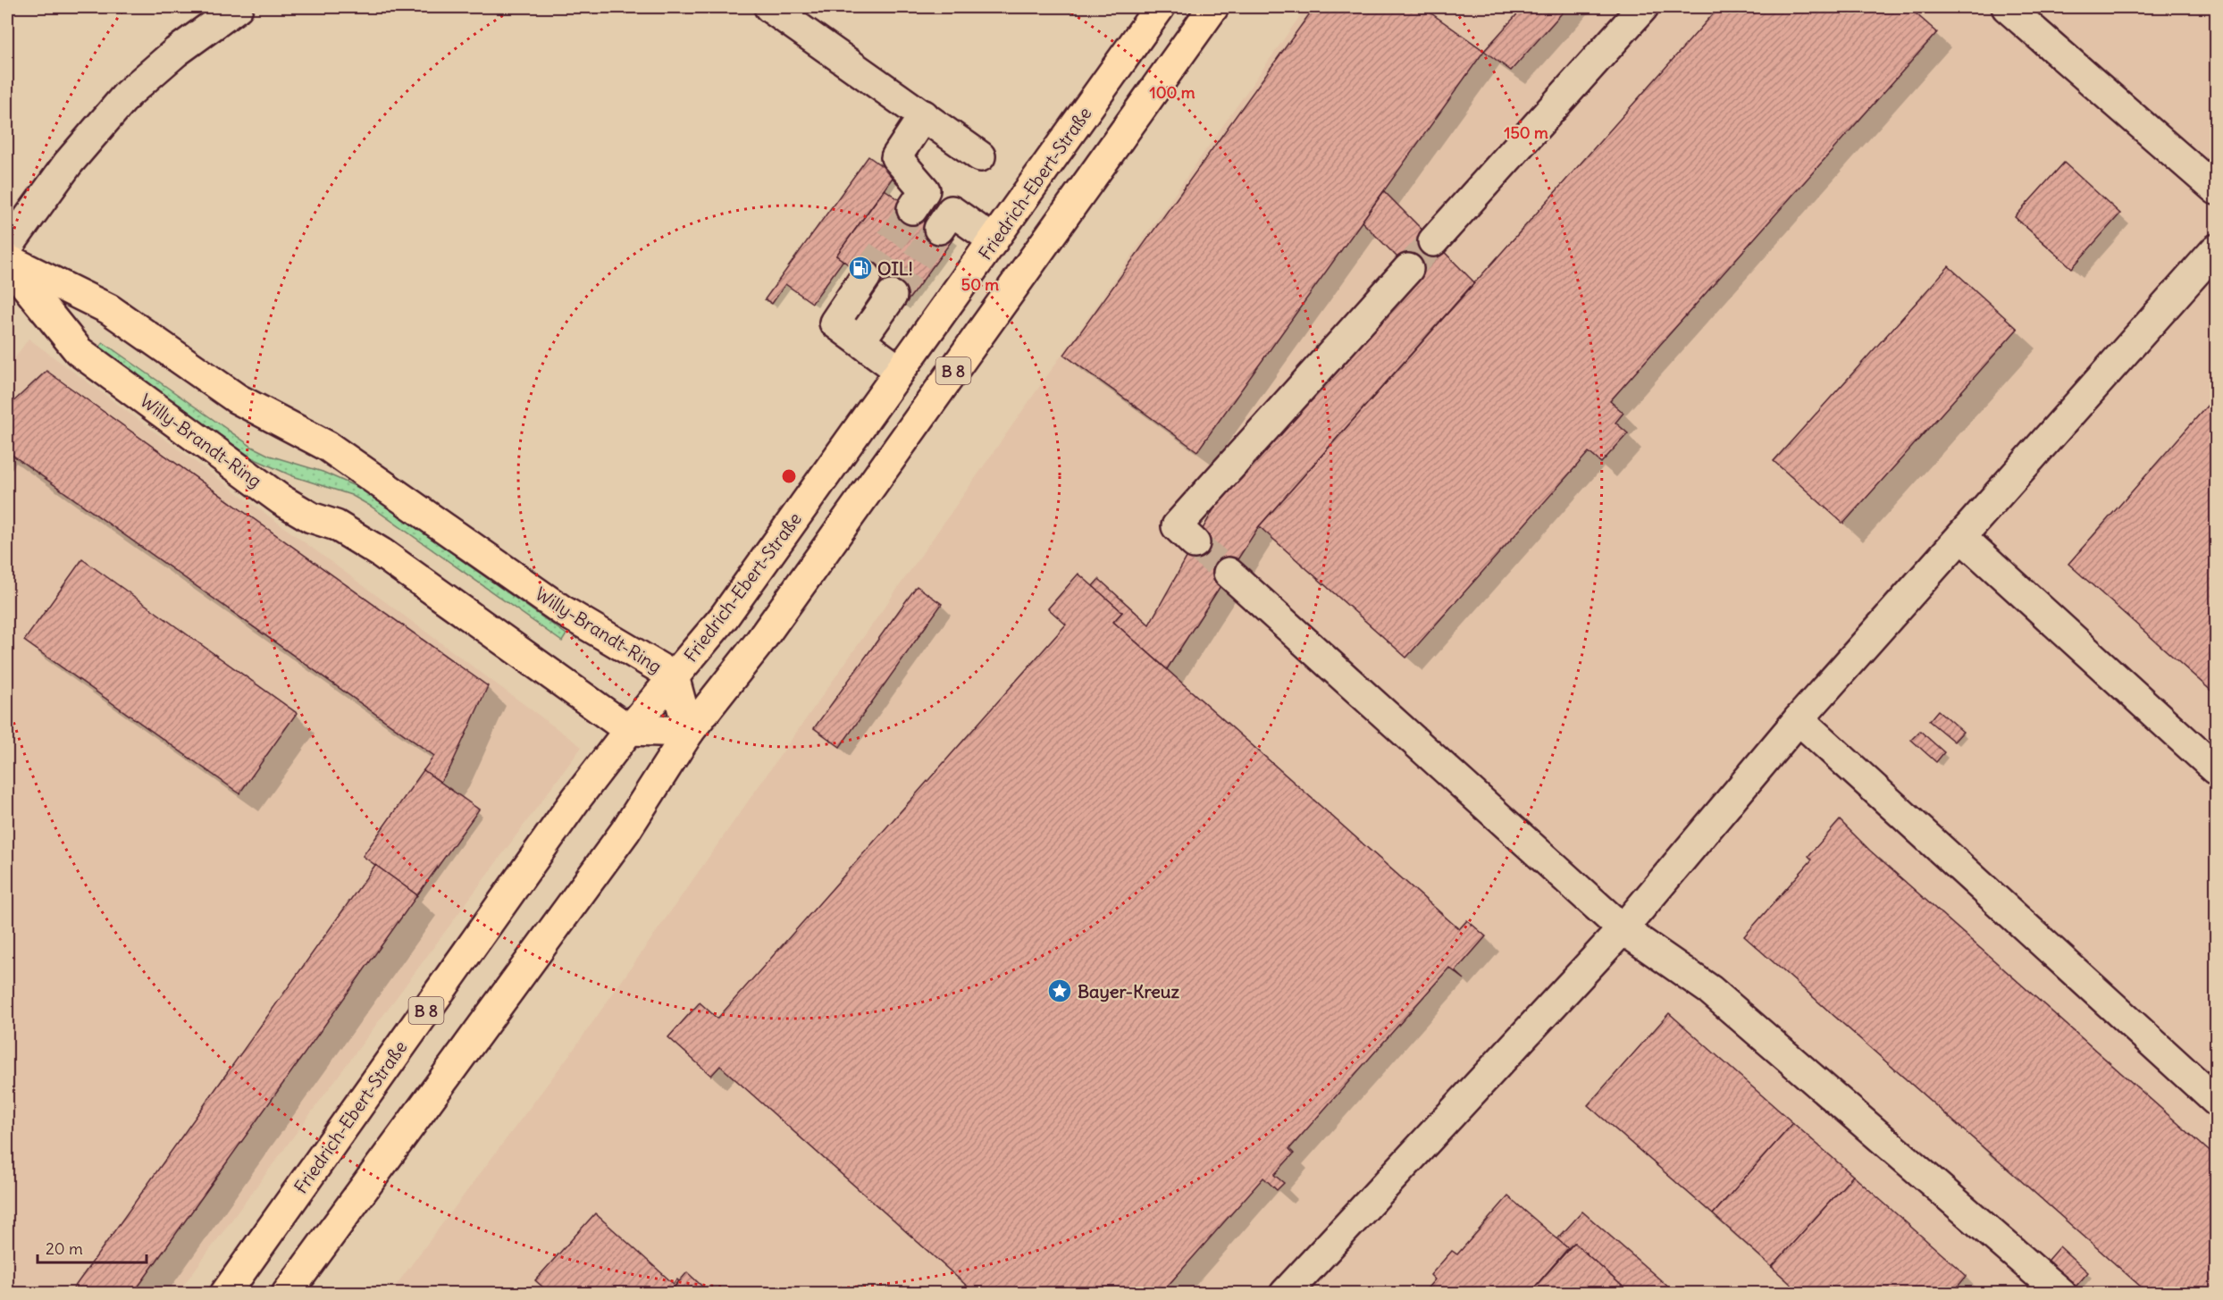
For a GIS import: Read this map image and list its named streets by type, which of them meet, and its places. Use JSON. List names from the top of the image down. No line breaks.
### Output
{"streets":{"main road":["Friedrich-Ebert-Straße","B 8","Willy-Brandt-Ring"]},"crossings":[["Friedrich-Ebert-Straße","Willy-Brandt-Ring"],["B 8","Willy-Brandt-Ring"]],"places":{"fuel station":["OIL!"],"place":["Bayer-Kreuz"]},"scale_bar":"20 m","rings":["100 m","150 m","50 m"]}
